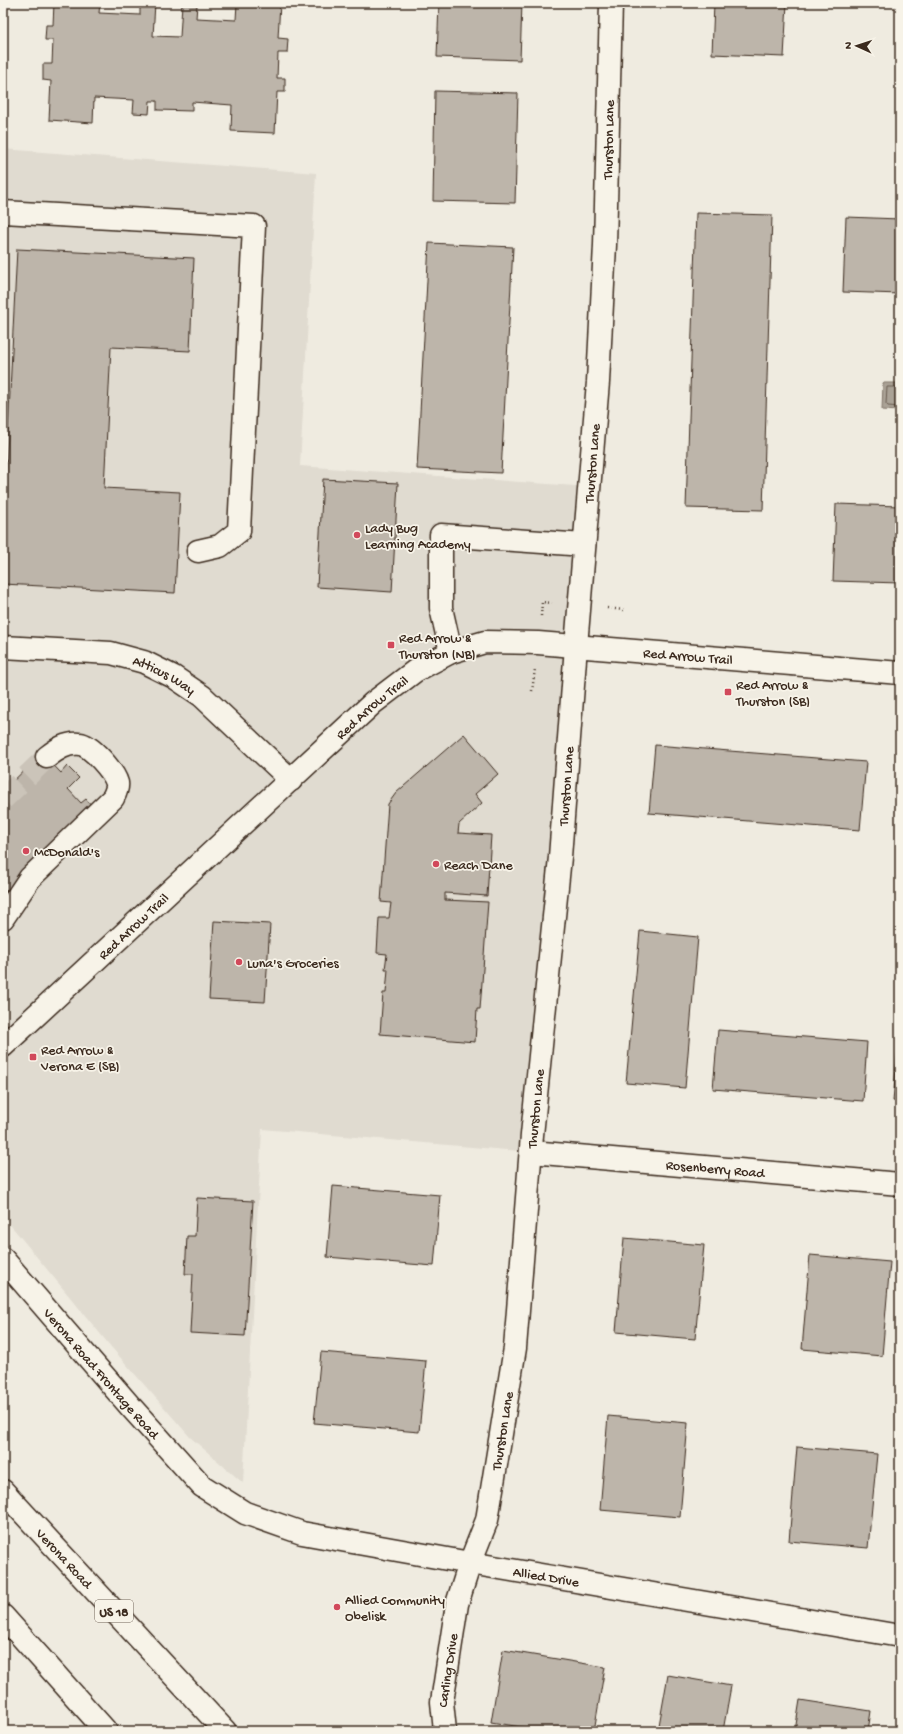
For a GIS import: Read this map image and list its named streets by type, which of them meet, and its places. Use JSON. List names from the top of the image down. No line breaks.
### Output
{"streets":{"main road":["Thurston Lane","Red Arrow Trail","Atticus Way","Rosenberry Road","Verona Road Frontage Road","Verona Road","Allied Drive","US 18","Carling Drive"]},"crossings":[["Thurston Lane","Red Arrow Trail"],["Thurston Lane","Rosenberry Road"],["Thurston Lane","Allied Drive"],["Thurston Lane","Carling Drive"],["Red Arrow Trail","Atticus Way"],["Verona Road Frontage Road","Allied Drive"],["Allied Drive","Carling Drive"]],"places":{"other":["Lady Bug Learning Academy","McDonald's","Reach Dane","Luna's Groceries","Allied Community Obelisk"],"transit":["Red Arrow & Thurston (NB)","Red Arrow & Thurston (SB)","Red Arrow & Verona E (SB)"]},"north":"left"}
